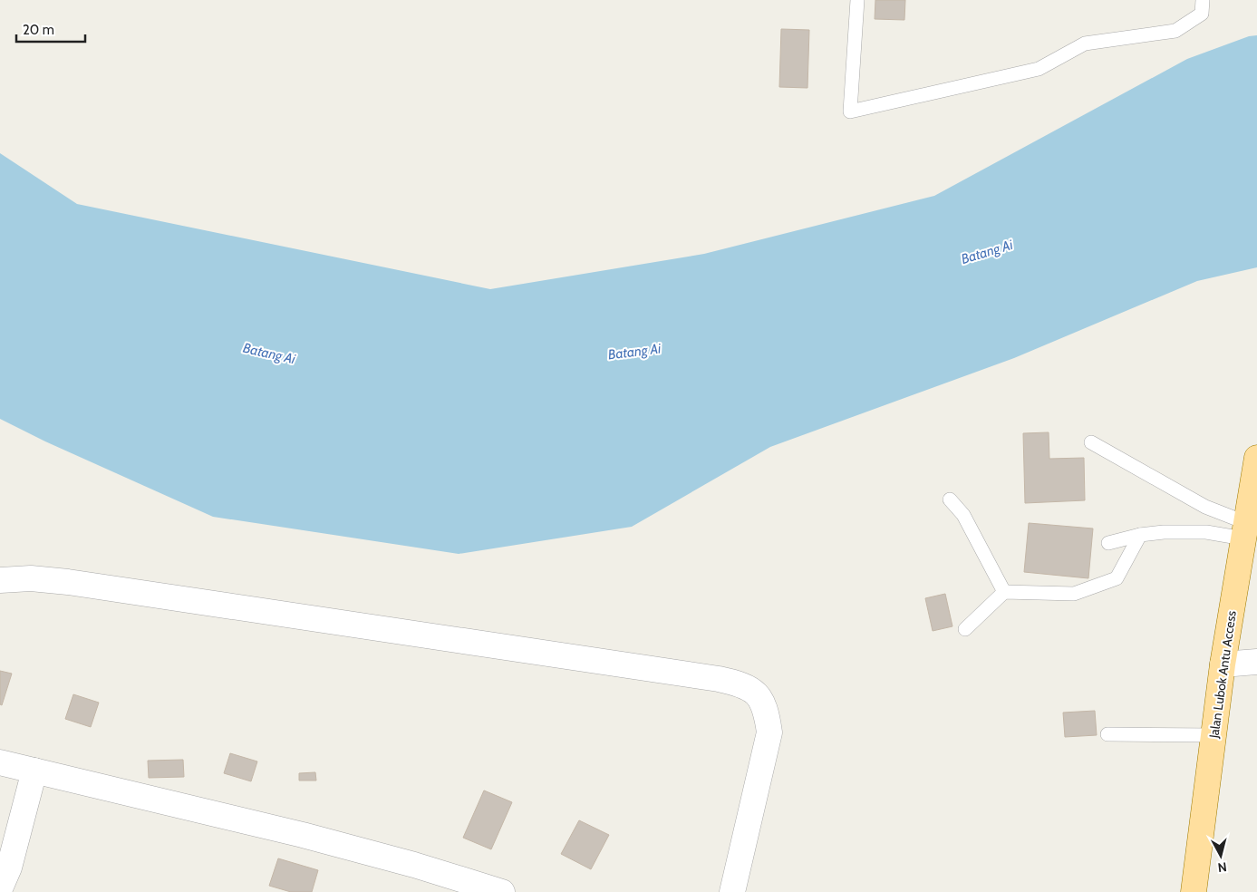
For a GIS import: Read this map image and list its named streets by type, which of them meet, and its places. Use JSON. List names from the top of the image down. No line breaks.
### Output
{"streets":{"main road":["Jalan Lubok Antu Access"]},"water":["Batang Ai"],"scale_bar":"20 m","north":"bottom"}
